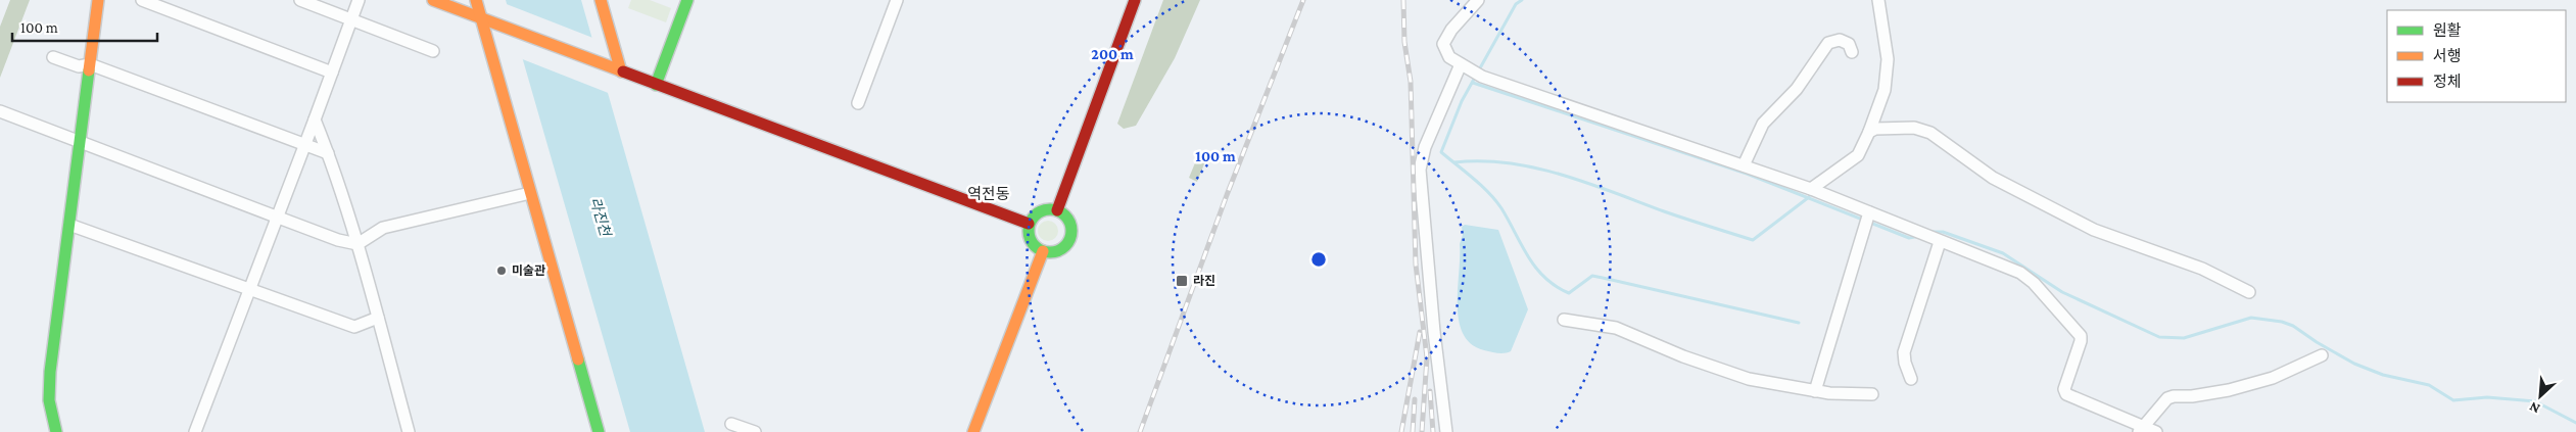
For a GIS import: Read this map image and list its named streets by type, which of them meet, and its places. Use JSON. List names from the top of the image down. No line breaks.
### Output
{"districts":["역전동"],"water":["라진천"],"places":{"other":["미술관"],"transit":["라진"]},"legend":["원활","서행","정체"],"scale_bar":"100 m","north":"bottom left","rings":["200 m","100 m"]}
